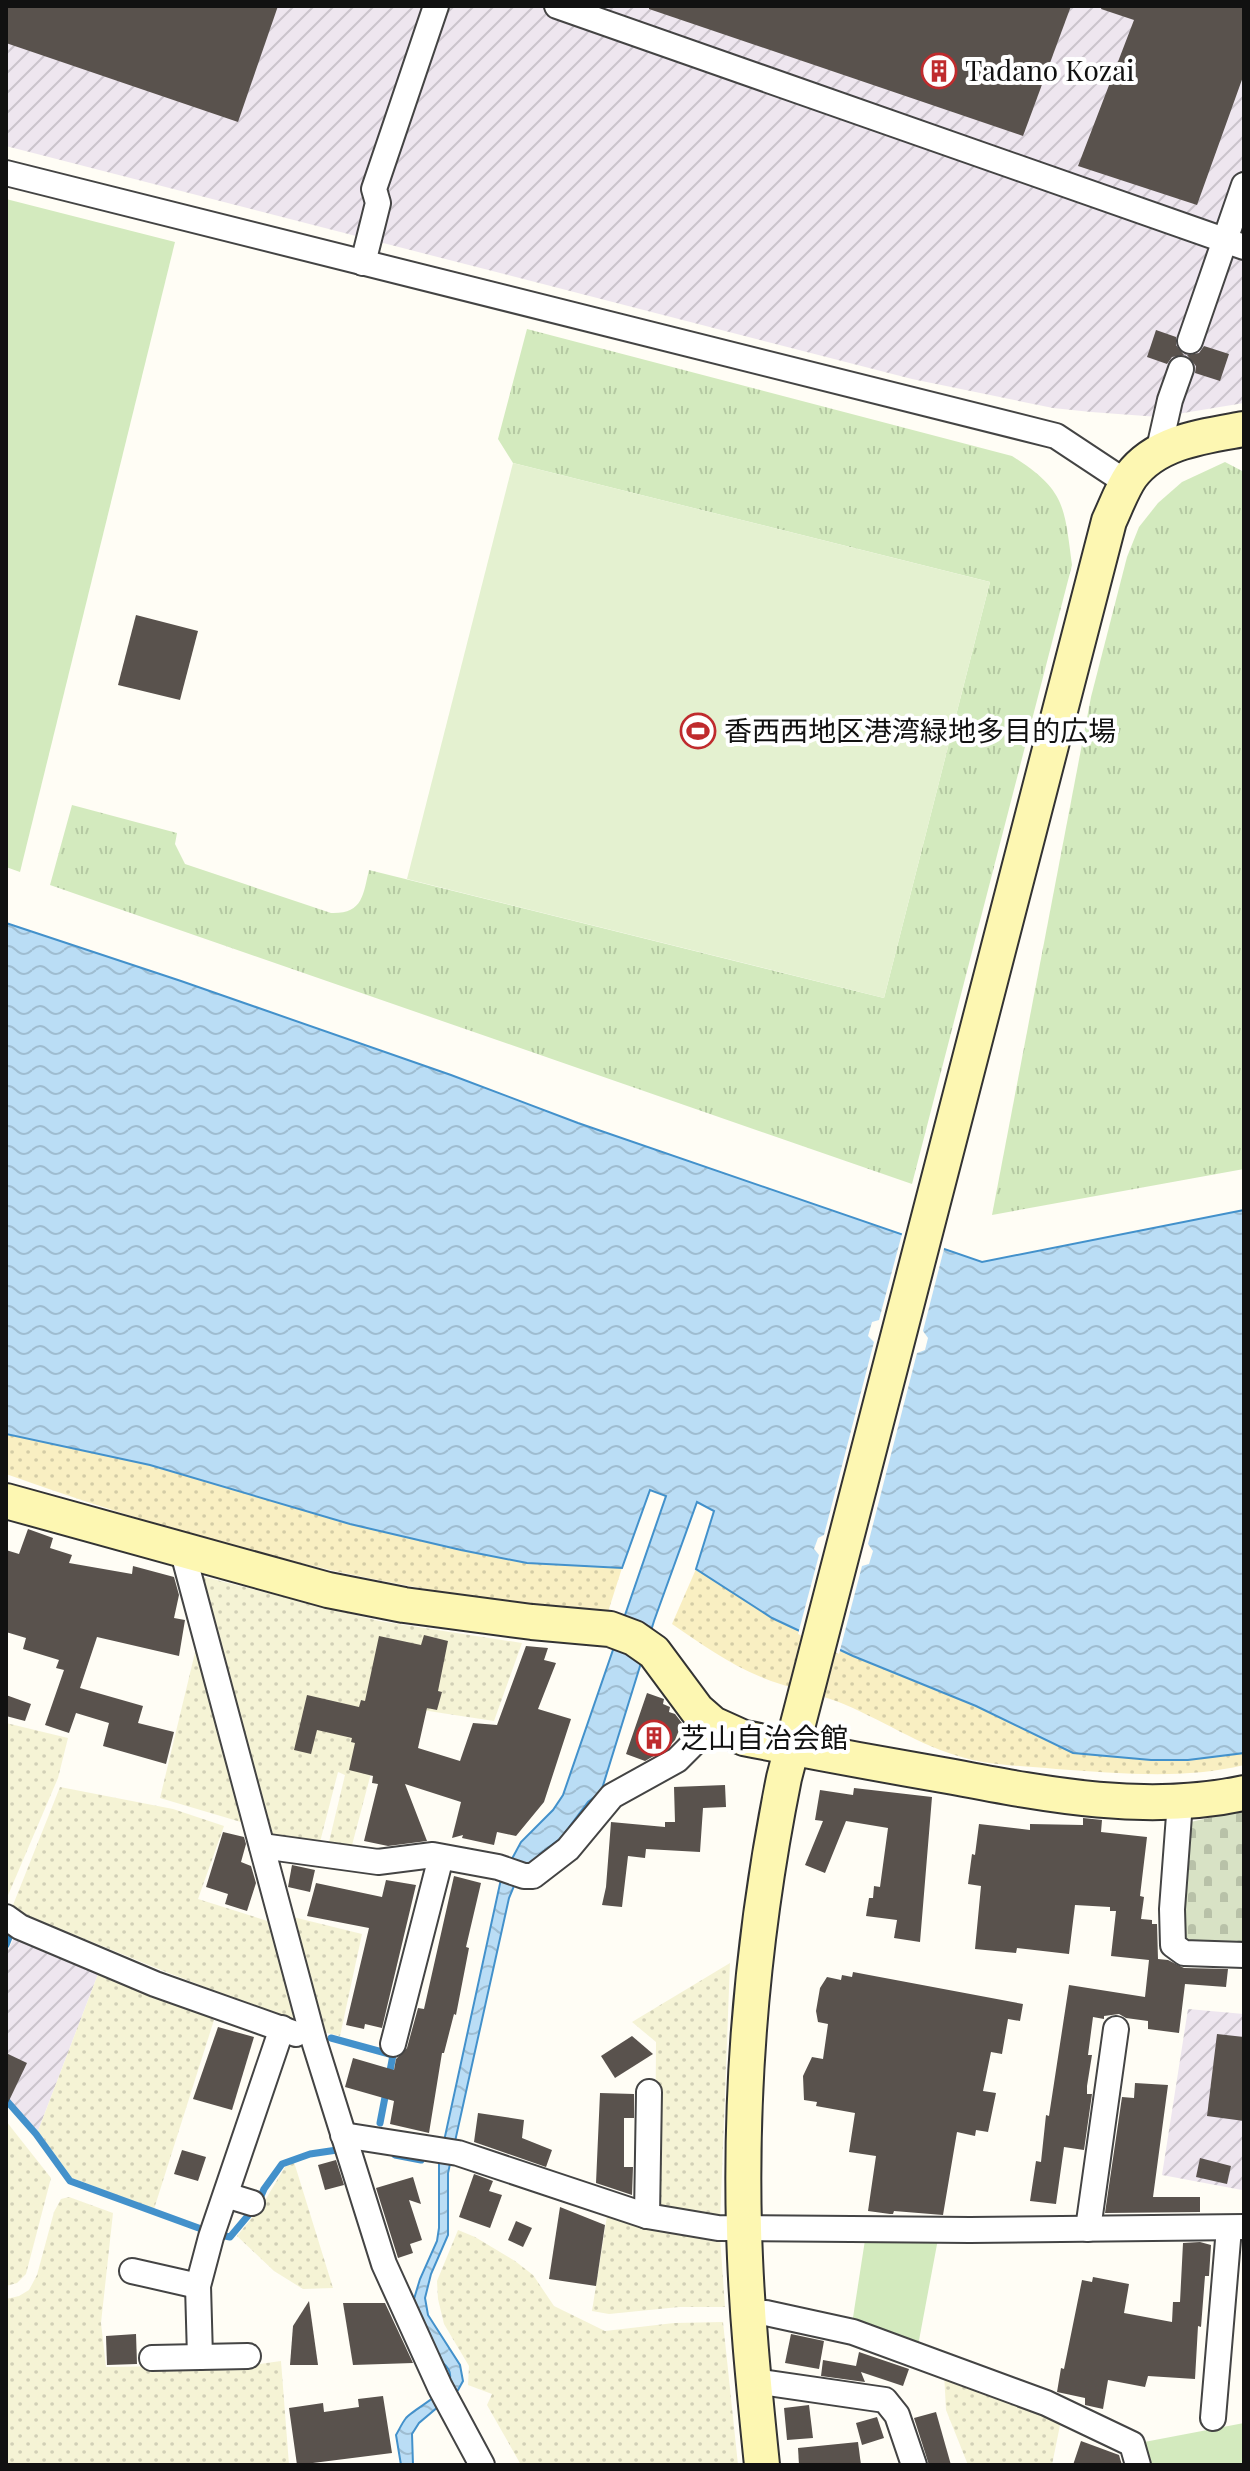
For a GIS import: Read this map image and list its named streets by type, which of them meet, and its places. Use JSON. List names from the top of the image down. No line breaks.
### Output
{"places":{"building":["Tadano Kozai","芝山自治会館"],"sports":["香西西地区港湾緑地多目的広場"]}}
